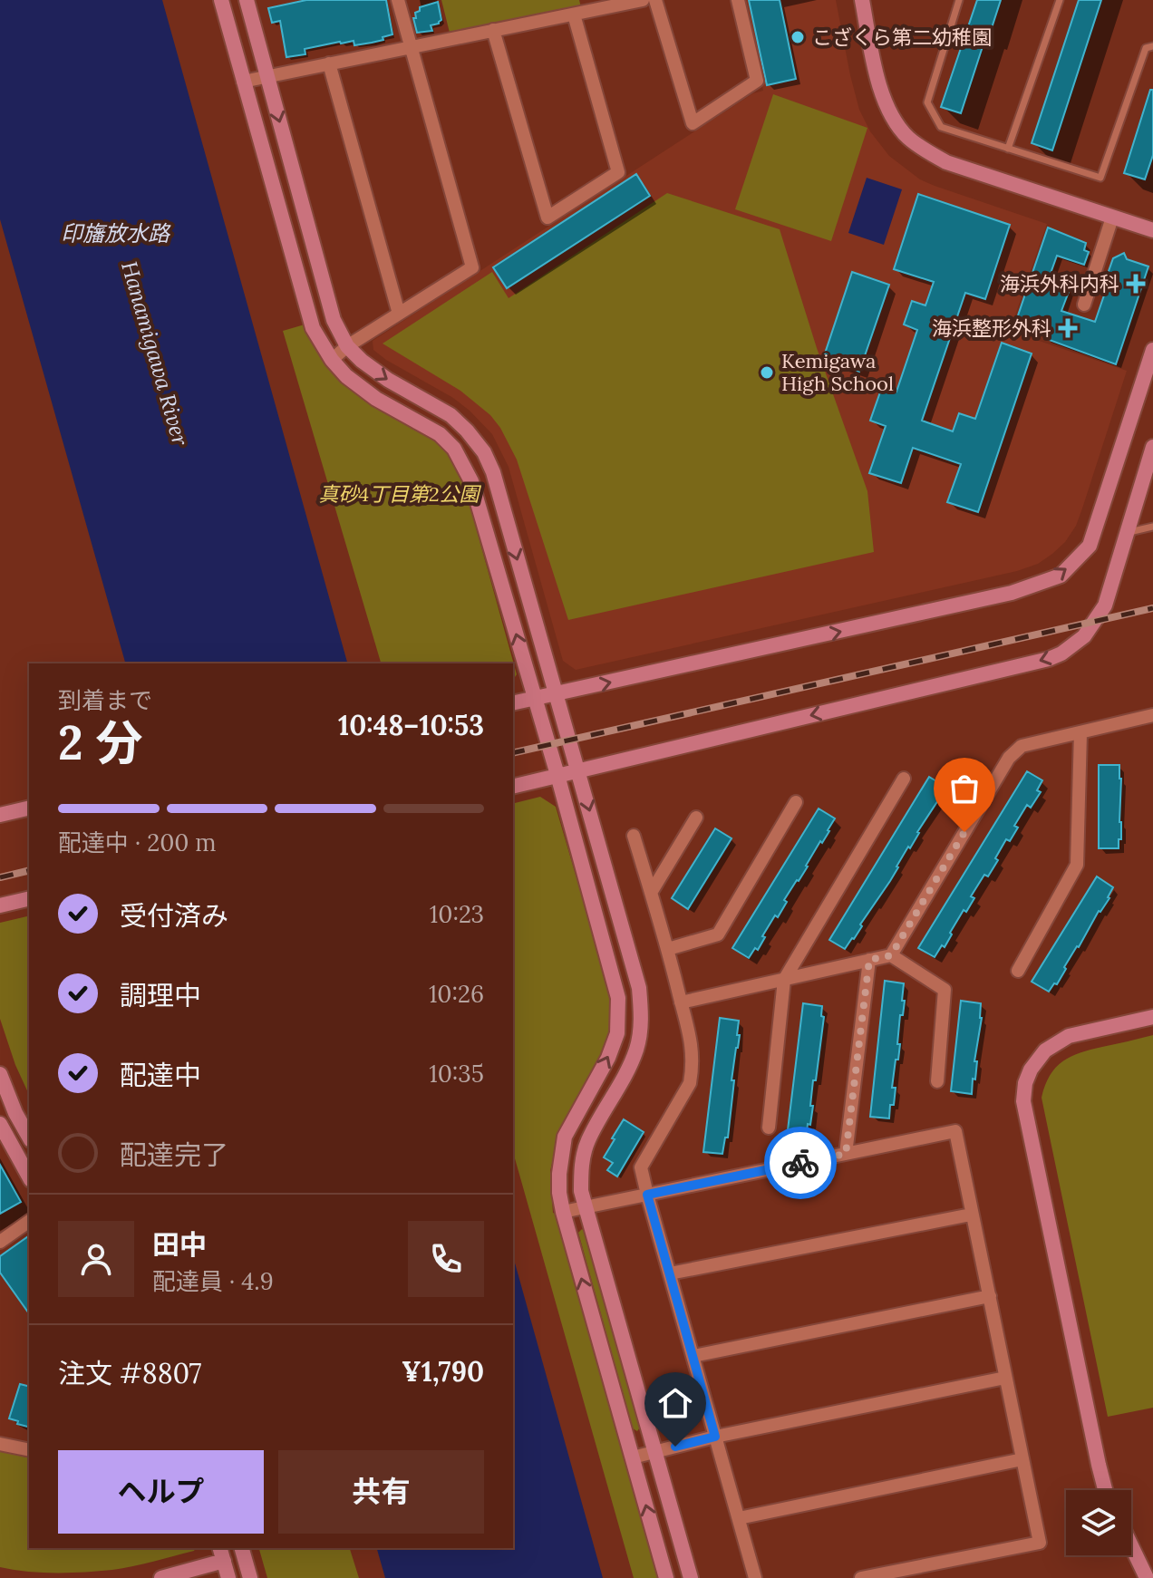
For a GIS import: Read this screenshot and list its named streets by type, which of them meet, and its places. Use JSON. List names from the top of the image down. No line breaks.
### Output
{"water":["印旛放水路","Hanamigawa River"],"parks":["真砂4丁目第2公園"],"places":{"other":["こざくら第二幼稚園","Kemigawa High School"],"health":["海浜外科内科","海浜整形外科"]},"page":{"heading":["2 分","到着まで","10:48–10:53"],"panel":["田中","配達員 · 4.9","注文 #8807","¥1,790"],"bar":"配達中 · 200 m","list":[["受付済み","10:23"],["調理中","10:26"],["配達中","10:35"],"配達完了"],"buttons":["ヘルプ","共有"]}}
